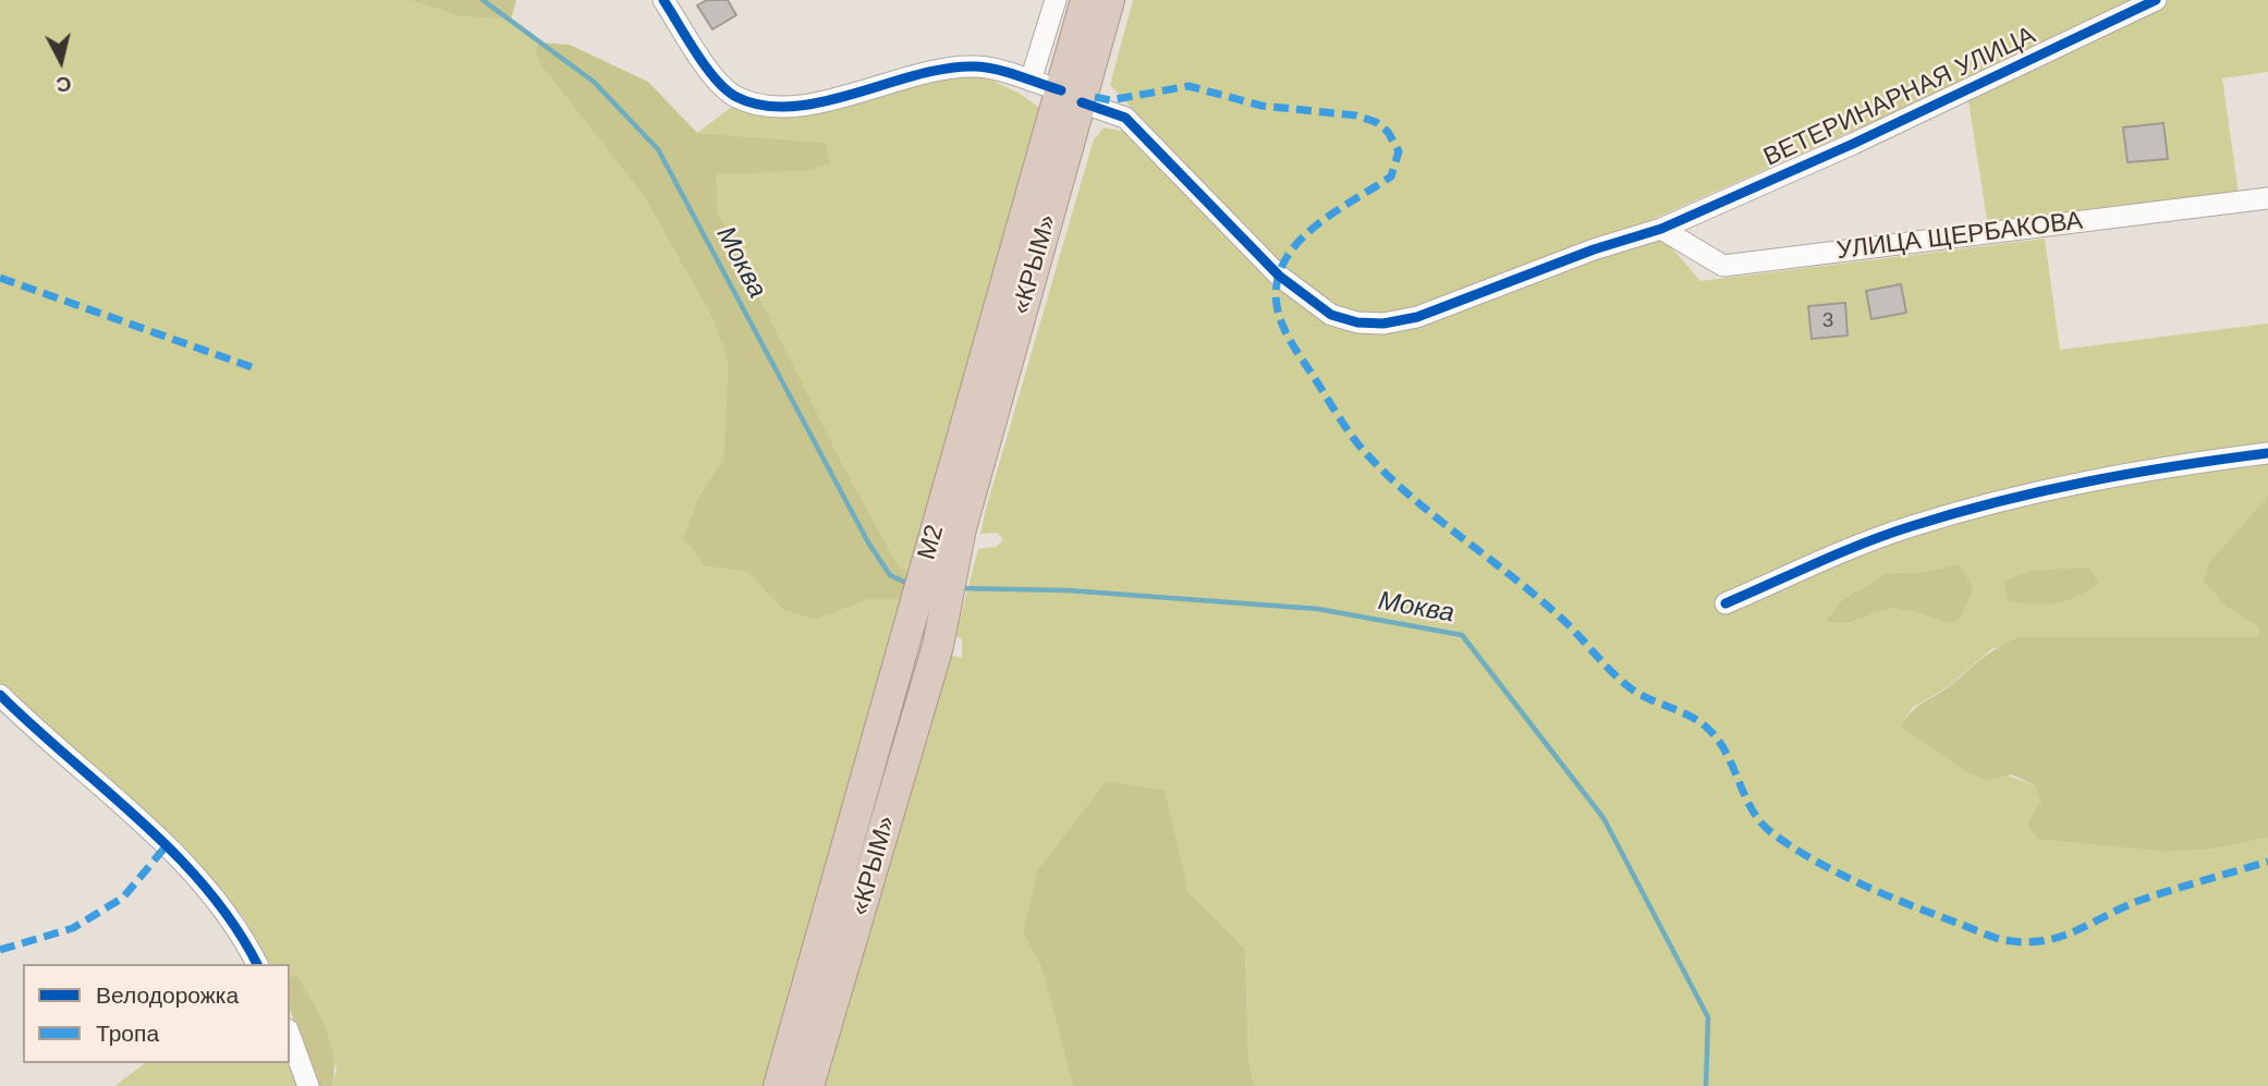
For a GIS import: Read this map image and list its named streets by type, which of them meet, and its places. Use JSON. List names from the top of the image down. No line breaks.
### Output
{"streets":{"highway":["«КРЫМ»","М2"],"street":["ВЕТЕРИНАРНАЯ УЛИЦА","УЛИЦА ЩЕРБАКОВА"]},"crossings":[["ВЕТЕРИНАРНАЯ УЛИЦА","УЛИЦА ЩЕРБАКОВА"],["ВЕТЕРИНАРНАЯ УЛИЦА","М2"]],"water":["Моква"],"house_numbers":["3"],"legend":["Велодорожка","Тропа"],"north":"bottom"}
